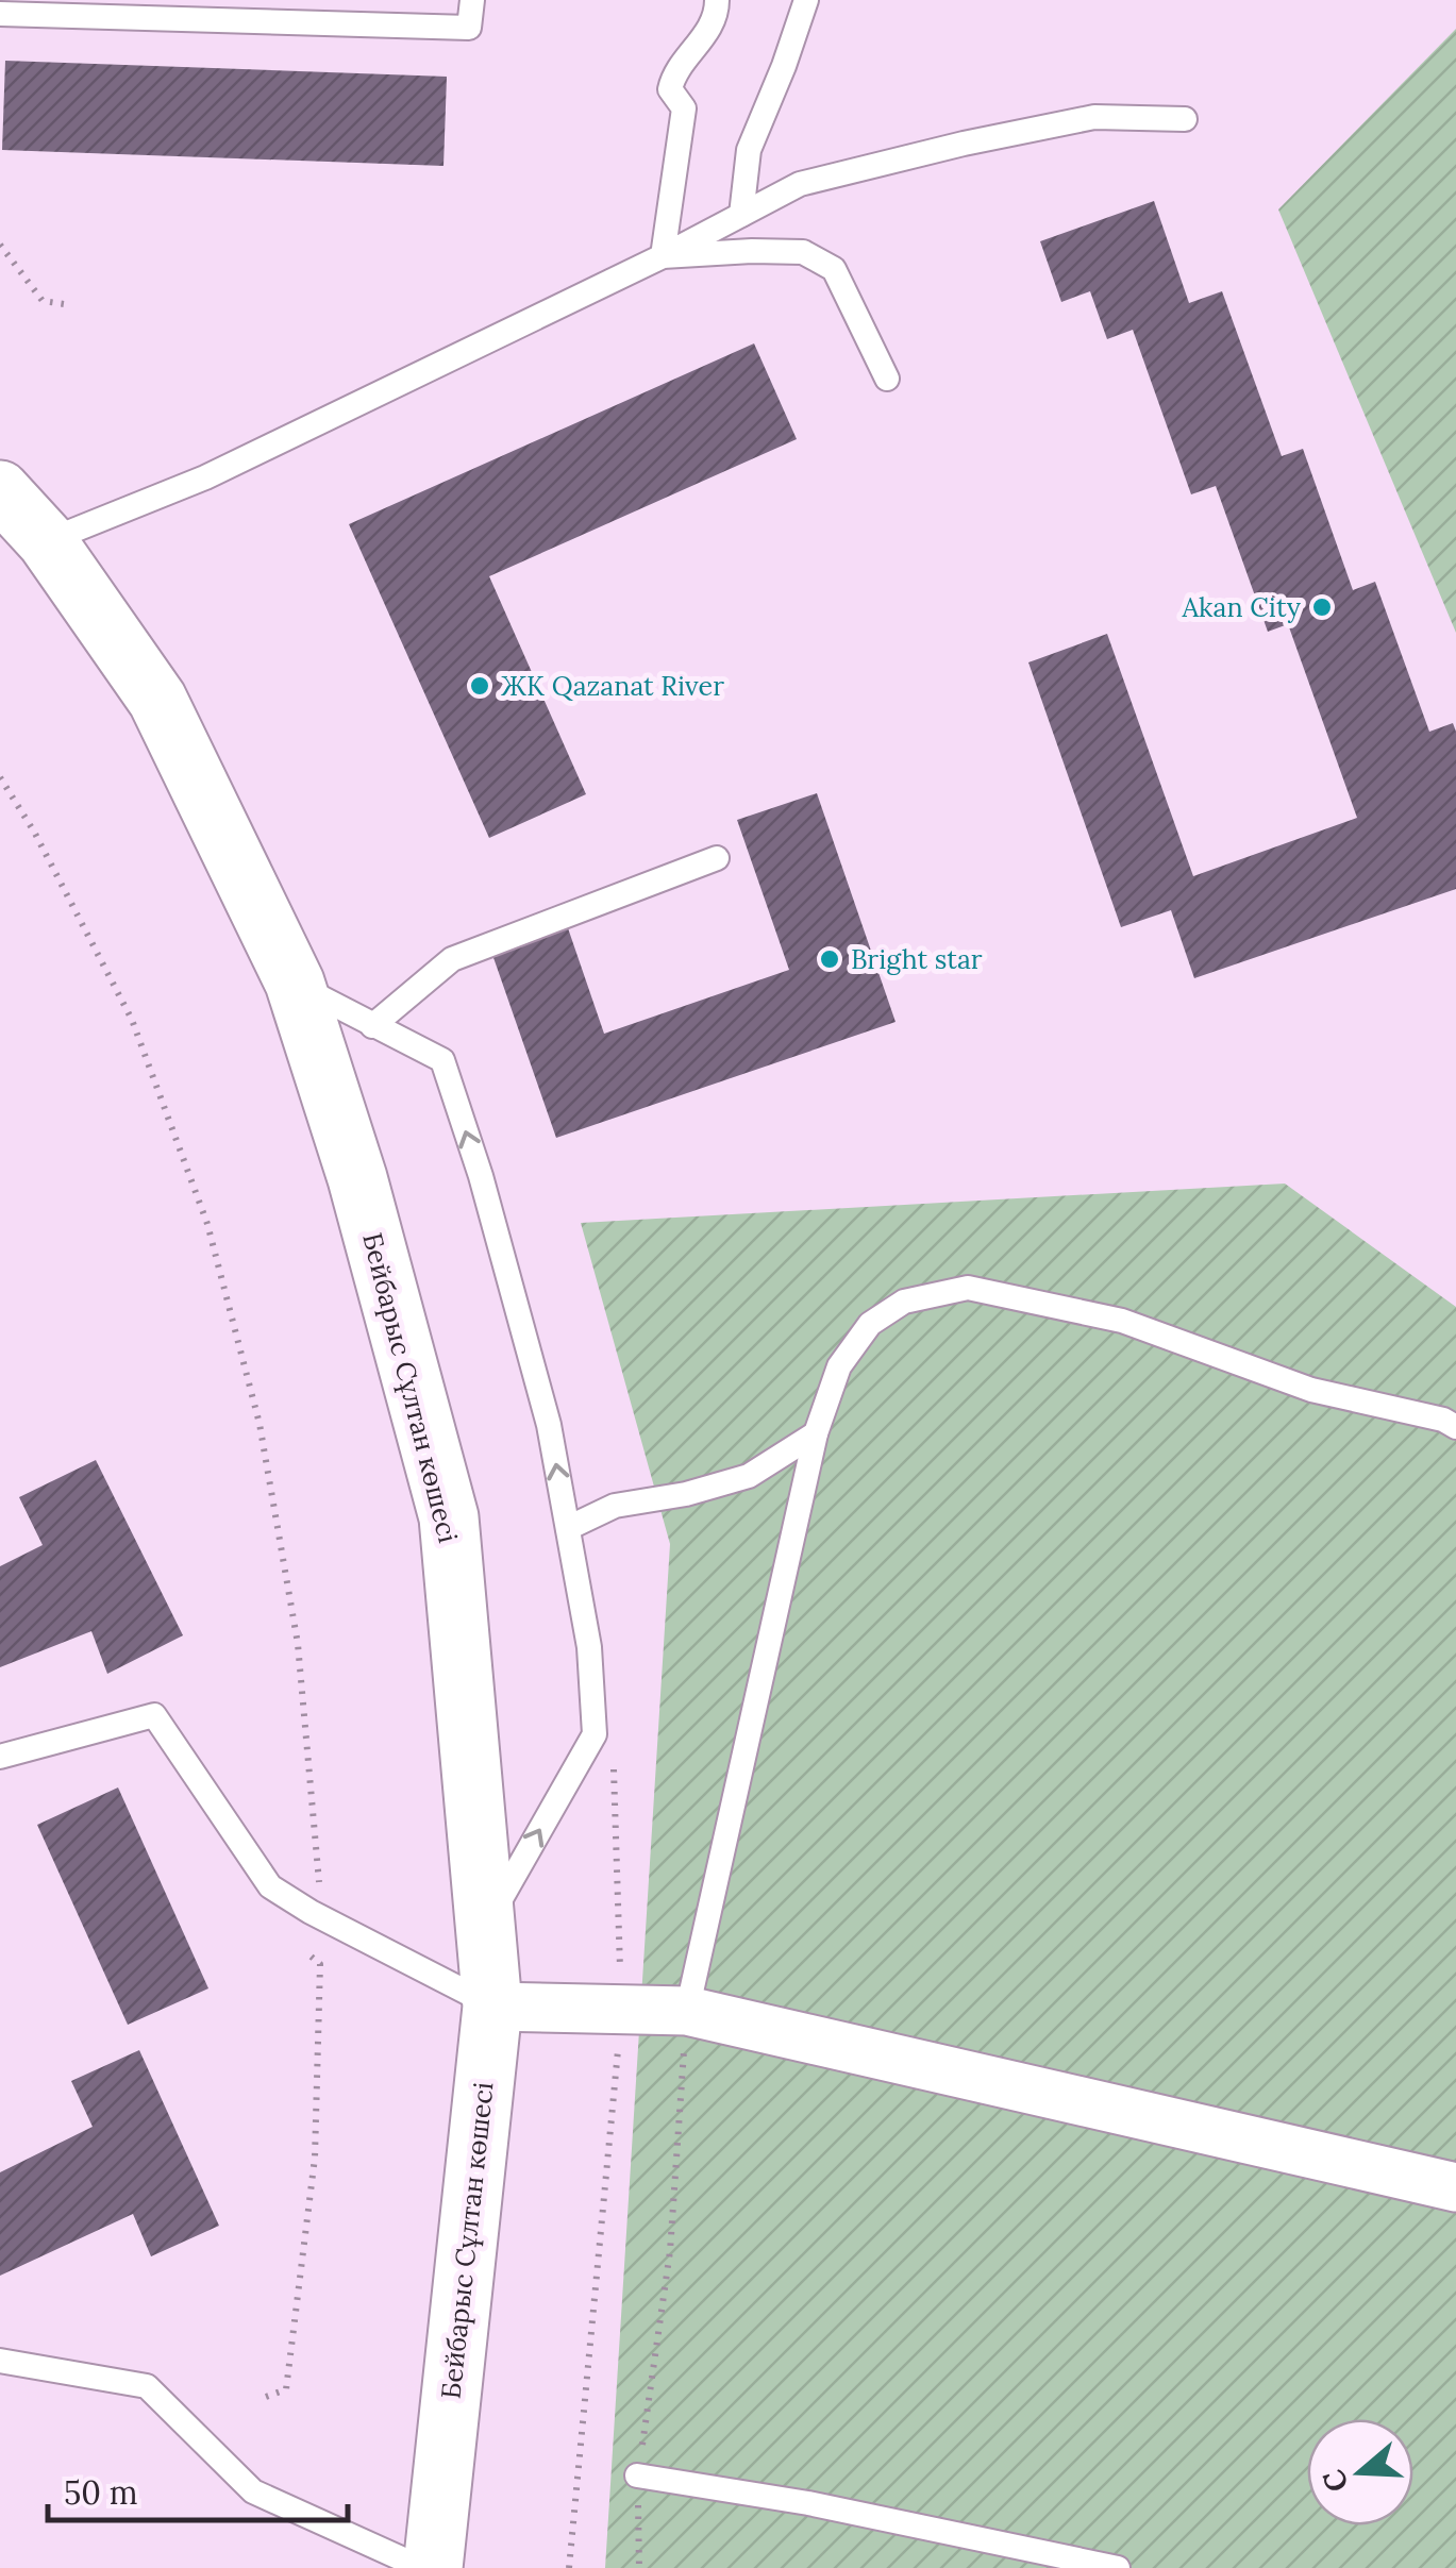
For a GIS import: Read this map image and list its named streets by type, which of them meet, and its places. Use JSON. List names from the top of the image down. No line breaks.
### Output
{"streets":{"street":["Бейбарыс Сұлтан көшесі"]},"places":["Akan City","ЖК Qazanat River","Bright star"],"scale_bar":"50 m","north":"left"}
